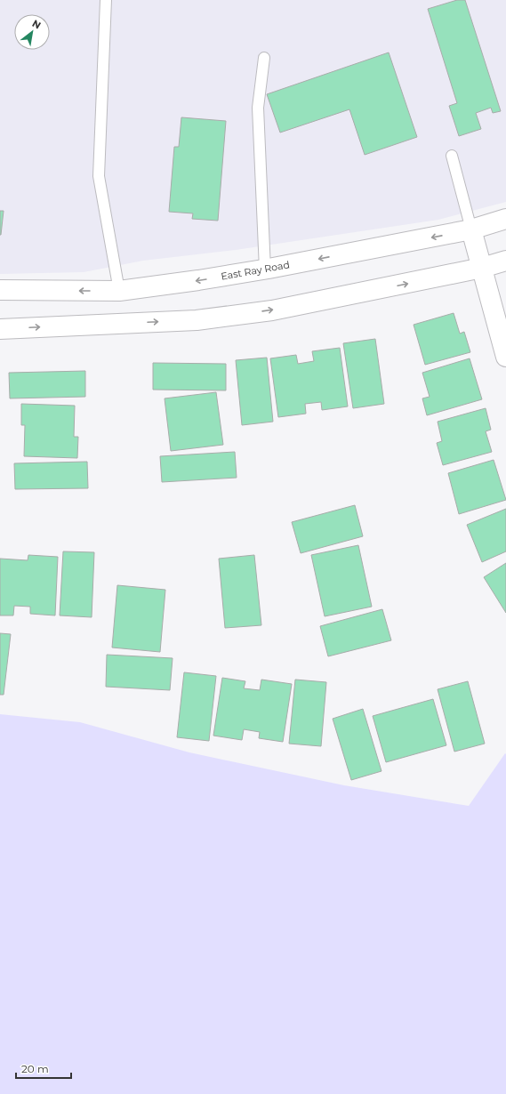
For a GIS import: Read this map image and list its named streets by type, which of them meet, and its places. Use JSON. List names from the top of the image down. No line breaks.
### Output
{"streets":{"main road":["East Ray Road"]},"scale_bar":"20 m","north":"top right"}
